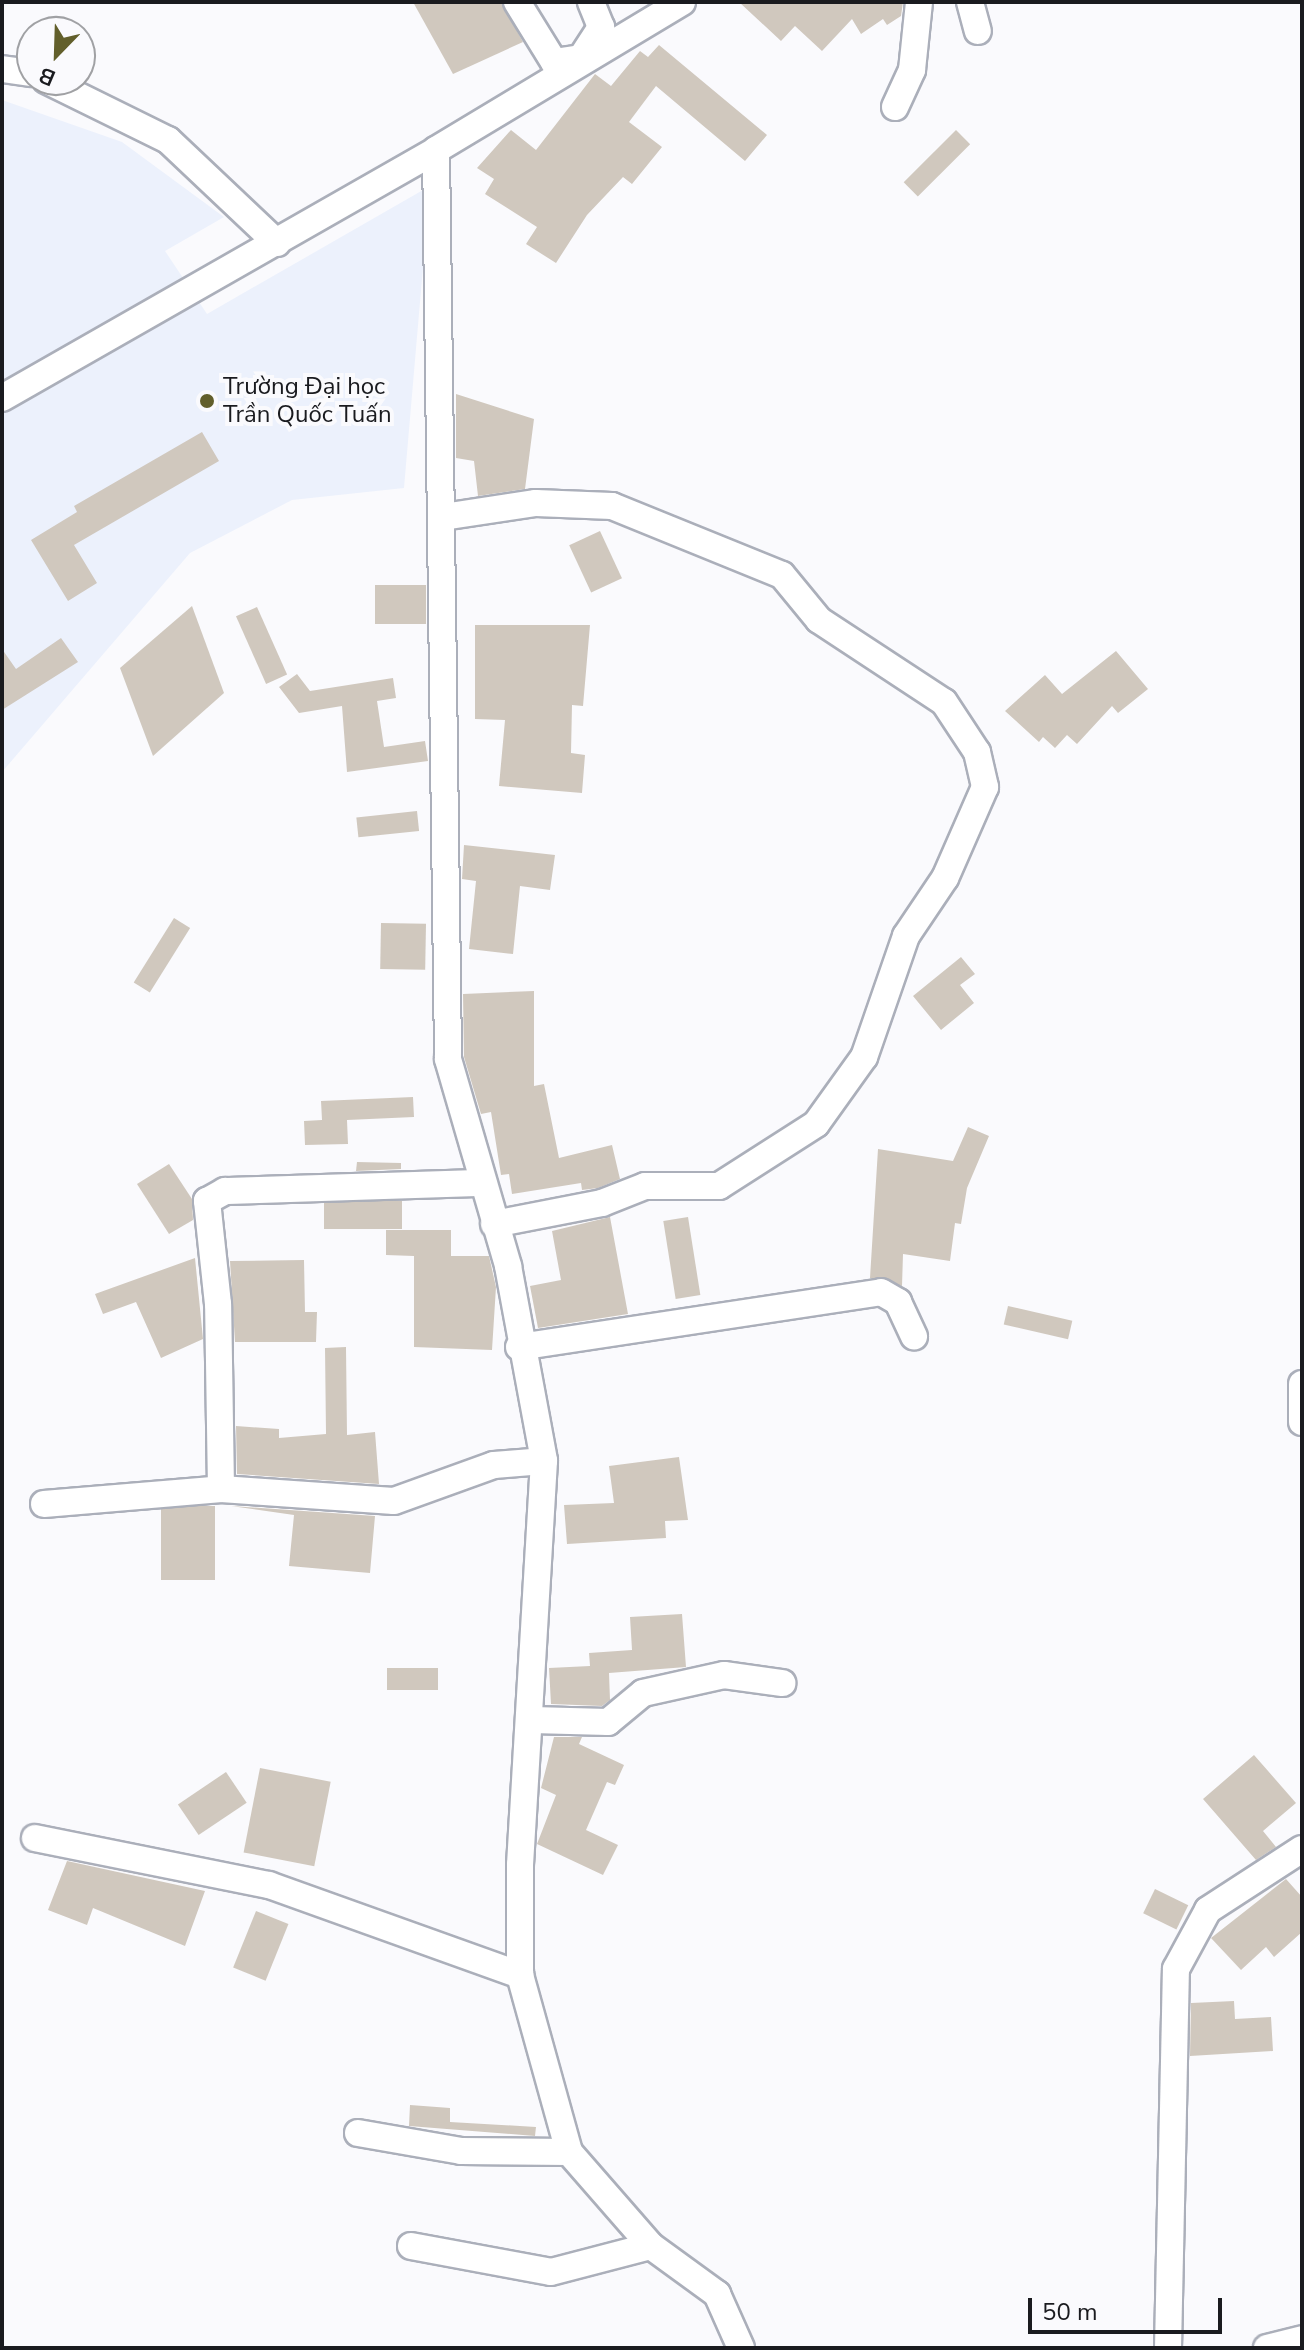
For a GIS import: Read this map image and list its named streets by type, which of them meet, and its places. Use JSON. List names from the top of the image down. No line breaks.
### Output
{"places":["Trường Đại học Trần Quốc Tuấn"],"scale_bar":"50 m","north":"bottom left"}
